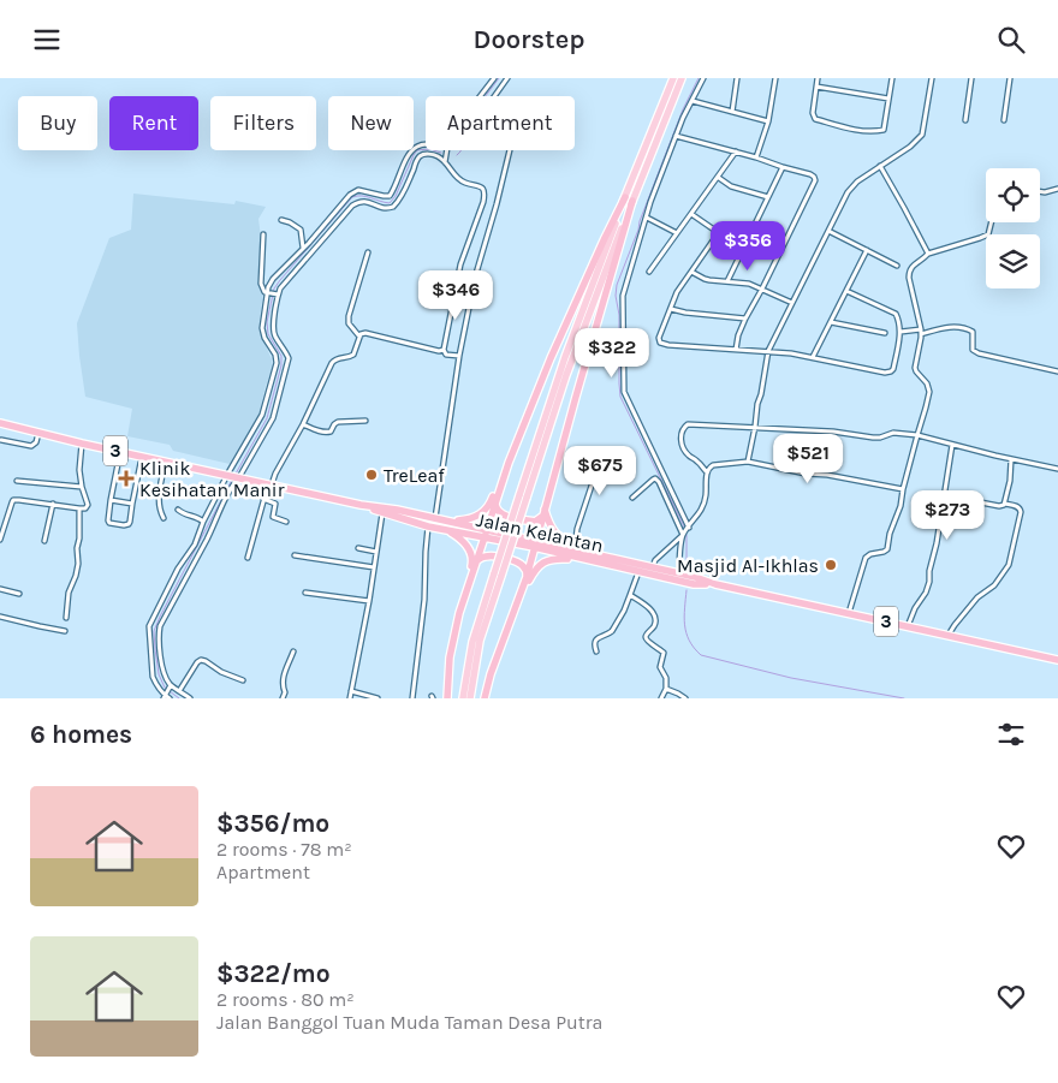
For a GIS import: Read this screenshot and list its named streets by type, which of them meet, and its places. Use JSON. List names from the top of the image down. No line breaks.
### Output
{"streets":{"highway":["3","Jalan Kelantan"]},"places":{"other":["TreLeaf","Masjid Al-Ikhlas"],"health":["Klinik Kesihatan Manir"]},"page":{"header":"Doorstep","chip":["Buy","Rent","Filters","New","Apartment"],"price":["$356","$346","$322","$521","$675","$273"],"heading":"6 homes","list":[{"name":"$356/mo","note":"2 rooms · 78 m² · Apartment"},{"name":"$322/mo","note":"2 rooms · 80 m² · Jalan Banggol Tuan Muda Taman Desa Putra"}]}}
